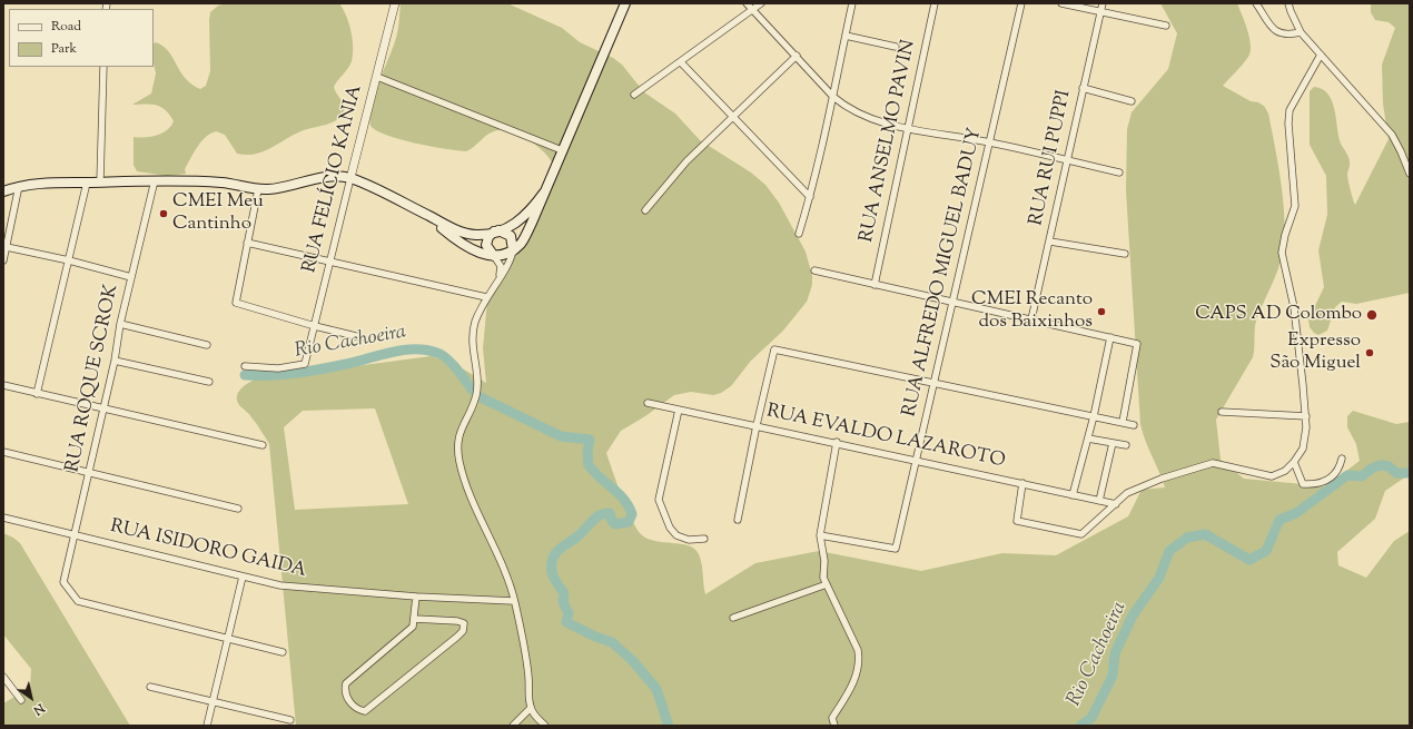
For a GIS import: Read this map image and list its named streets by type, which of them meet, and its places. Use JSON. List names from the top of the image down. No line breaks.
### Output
{"streets":{"street":["RUA ANSELMO PAVIN","RUA RUI PUPPI","RUA FELÍCIO KANIA","RUA ALFREDO MIGUEL BADUY","RUA ROQUE SCROK","RUA EVALDO LAZAROTO","RUA ISIDORO GAIDA"]},"crossings":[["RUA ALFREDO MIGUEL BADUY","RUA EVALDO LAZAROTO"],["RUA ROQUE SCROK","RUA ISIDORO GAIDA"]],"water":["Rio Cachoeira"],"places":["CMEI Meu Cantinho","CMEI Recanto dos Baixinhos","CAPS AD Colombo","Expresso São Miguel"],"legend":["Road","Park"],"north":"bottom right"}
